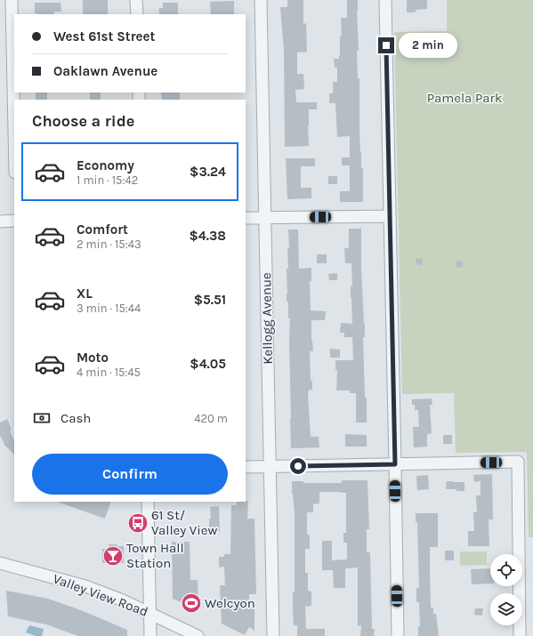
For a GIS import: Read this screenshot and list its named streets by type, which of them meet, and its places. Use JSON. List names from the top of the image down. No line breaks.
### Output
{"streets":{"street":["Kellogg Avenue","Valley View Road"]},"parks":["Pamela Park"],"places":{"bus stop":["61 St/ Valley View"],"bar":["Town Hall Station"],"sports":["Welcyon"]},"page":{"banner":["West 61st Street","Oaklawn Avenue"],"bubble":"2 min","heading":"Choose a ride","list":[{"name":"Economy","note":"1 min · 15:42","value":"$3.24"},{"name":"Comfort","note":"2 min · 15:43","value":"$4.38"},{"name":"XL","note":"3 min · 15:44","value":"$5.51"},{"name":"Moto","note":"4 min · 15:45","value":"$4.05"}],"pay":["Cash","420 m"],"buttons":"Confirm"}}
